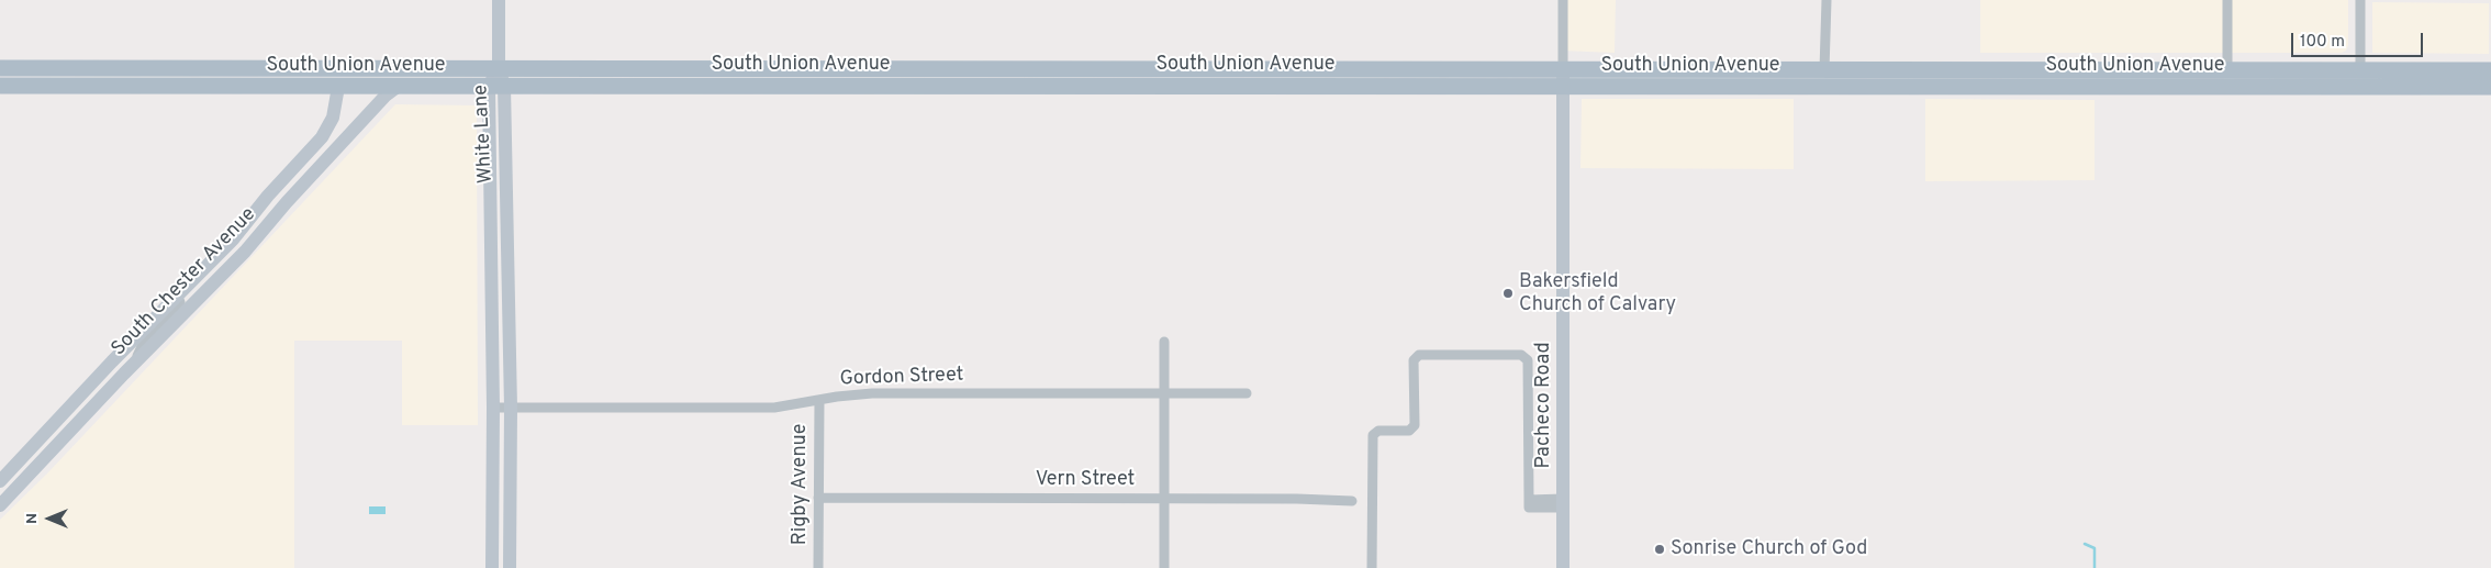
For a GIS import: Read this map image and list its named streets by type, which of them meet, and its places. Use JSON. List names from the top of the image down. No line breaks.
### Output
{"streets":{"main road":["South Union Avenue","White Lane","South Chester Avenue","Pacheco Road"],"street":["Gordon Street","Vern Street","Rigby Avenue"]},"crossings":[["South Union Avenue","White Lane"],["South Union Avenue","South Chester Avenue"],["South Union Avenue","Pacheco Road"],["White Lane","Gordon Street"],["Gordon Street","Rigby Avenue"],["Vern Street","Rigby Avenue"]],"places":["Bakersfield Church of Calvary","Sonrise Church of God"],"scale_bar":"100 m","north":"left"}
